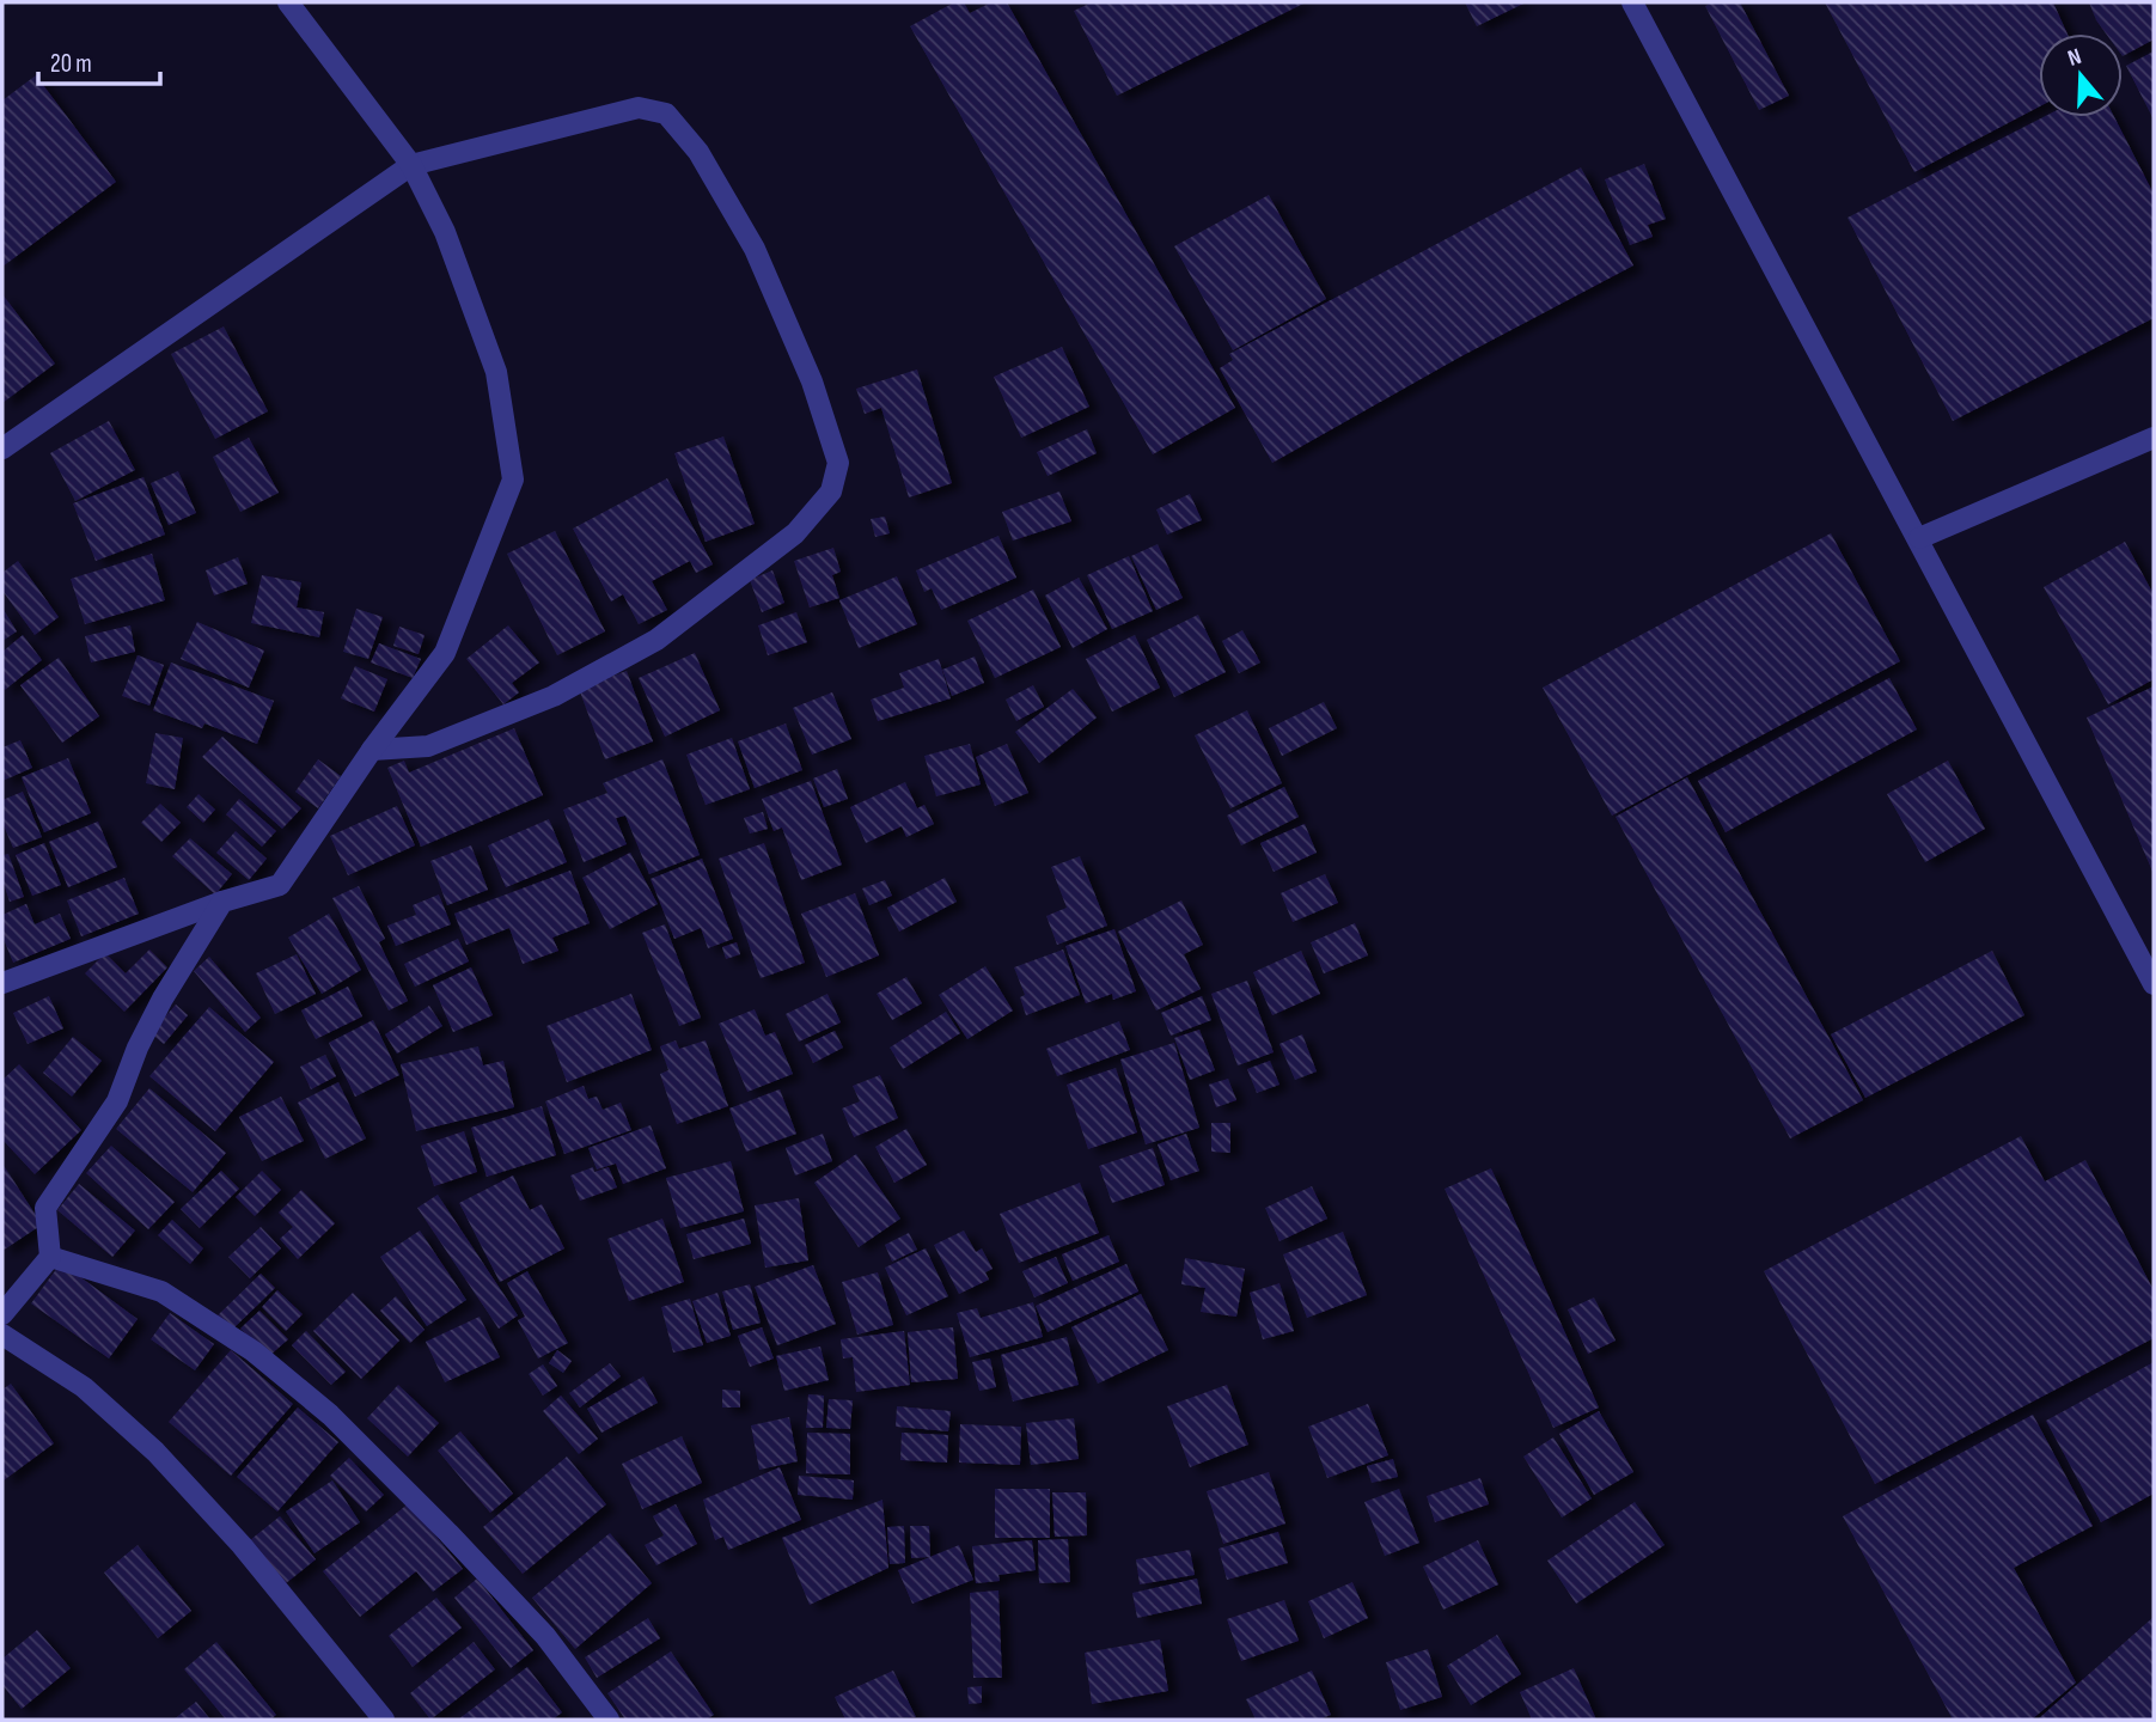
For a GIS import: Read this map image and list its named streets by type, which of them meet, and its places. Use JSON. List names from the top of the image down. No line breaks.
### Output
{"scale_bar":"20 m","north":"top"}
